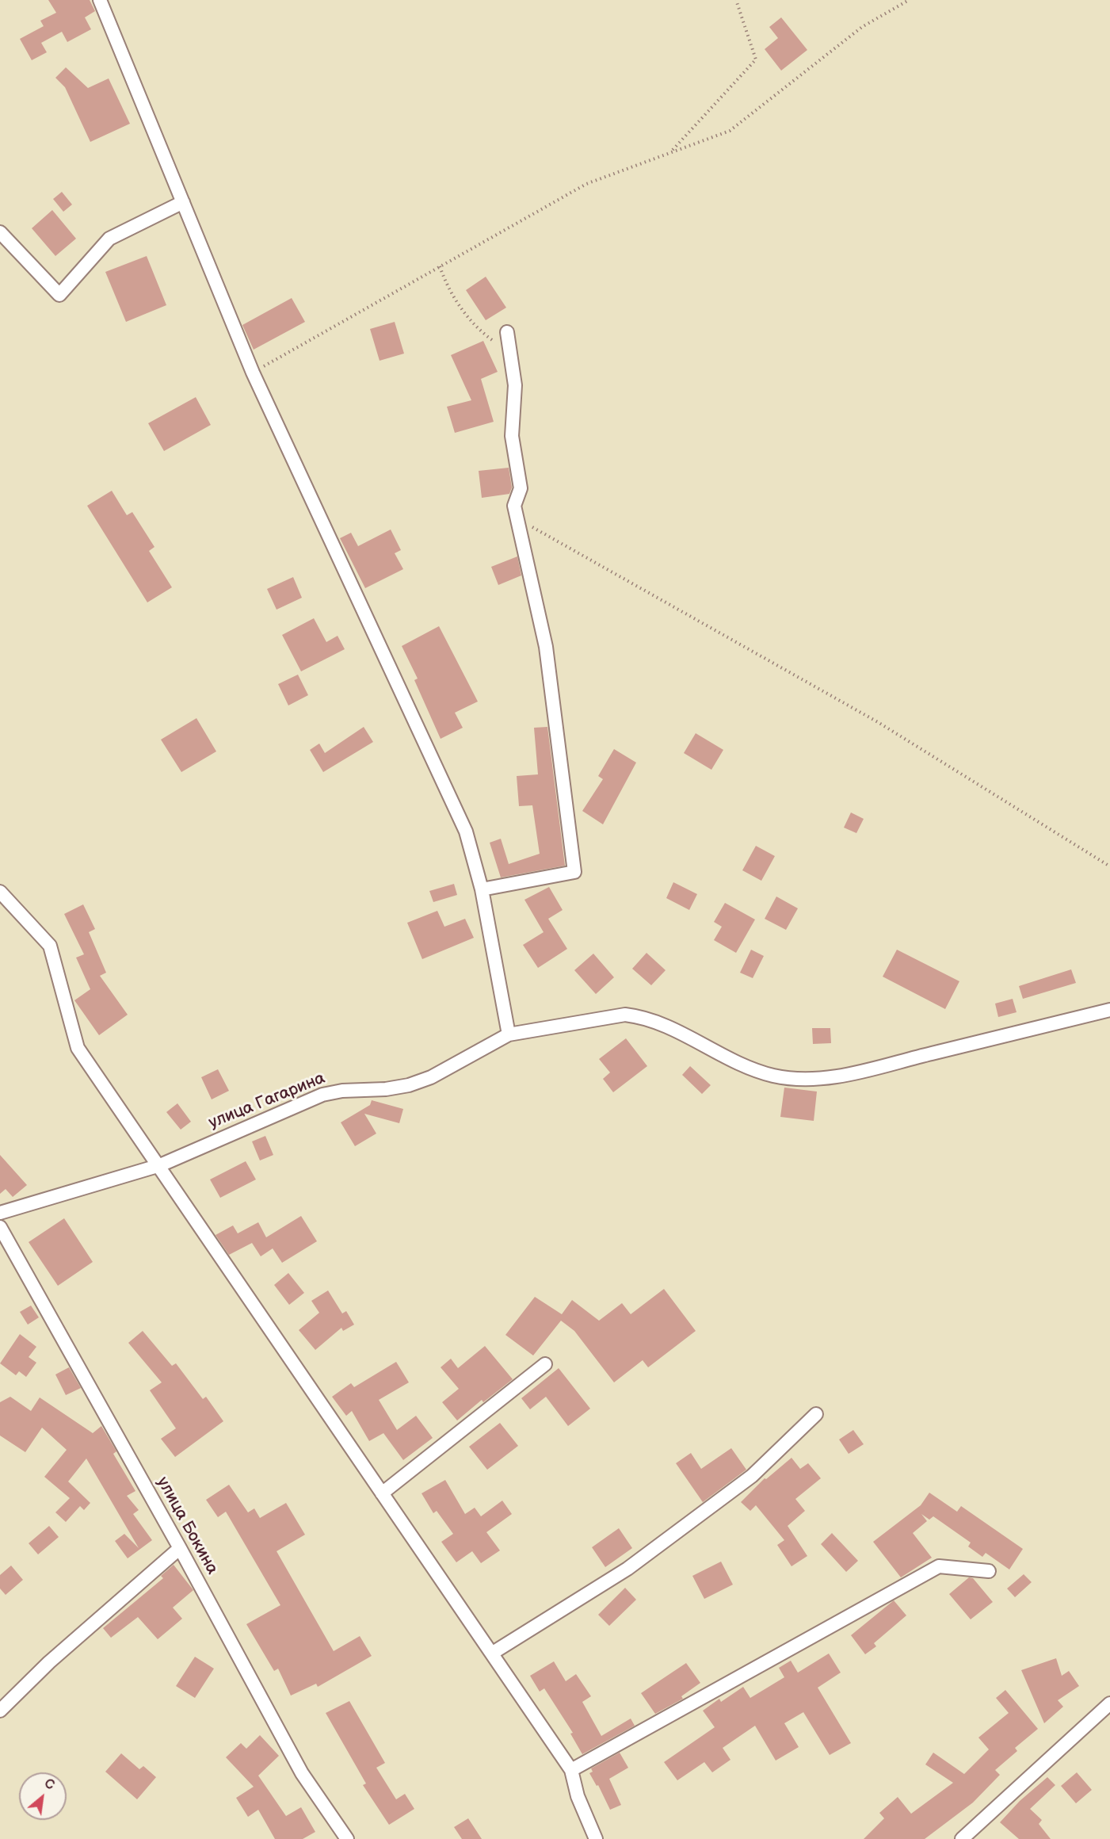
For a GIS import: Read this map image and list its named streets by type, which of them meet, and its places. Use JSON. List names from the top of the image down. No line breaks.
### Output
{"streets":{"street":["улица Гагарина","улица Бокина"]},"north":"top right"}
